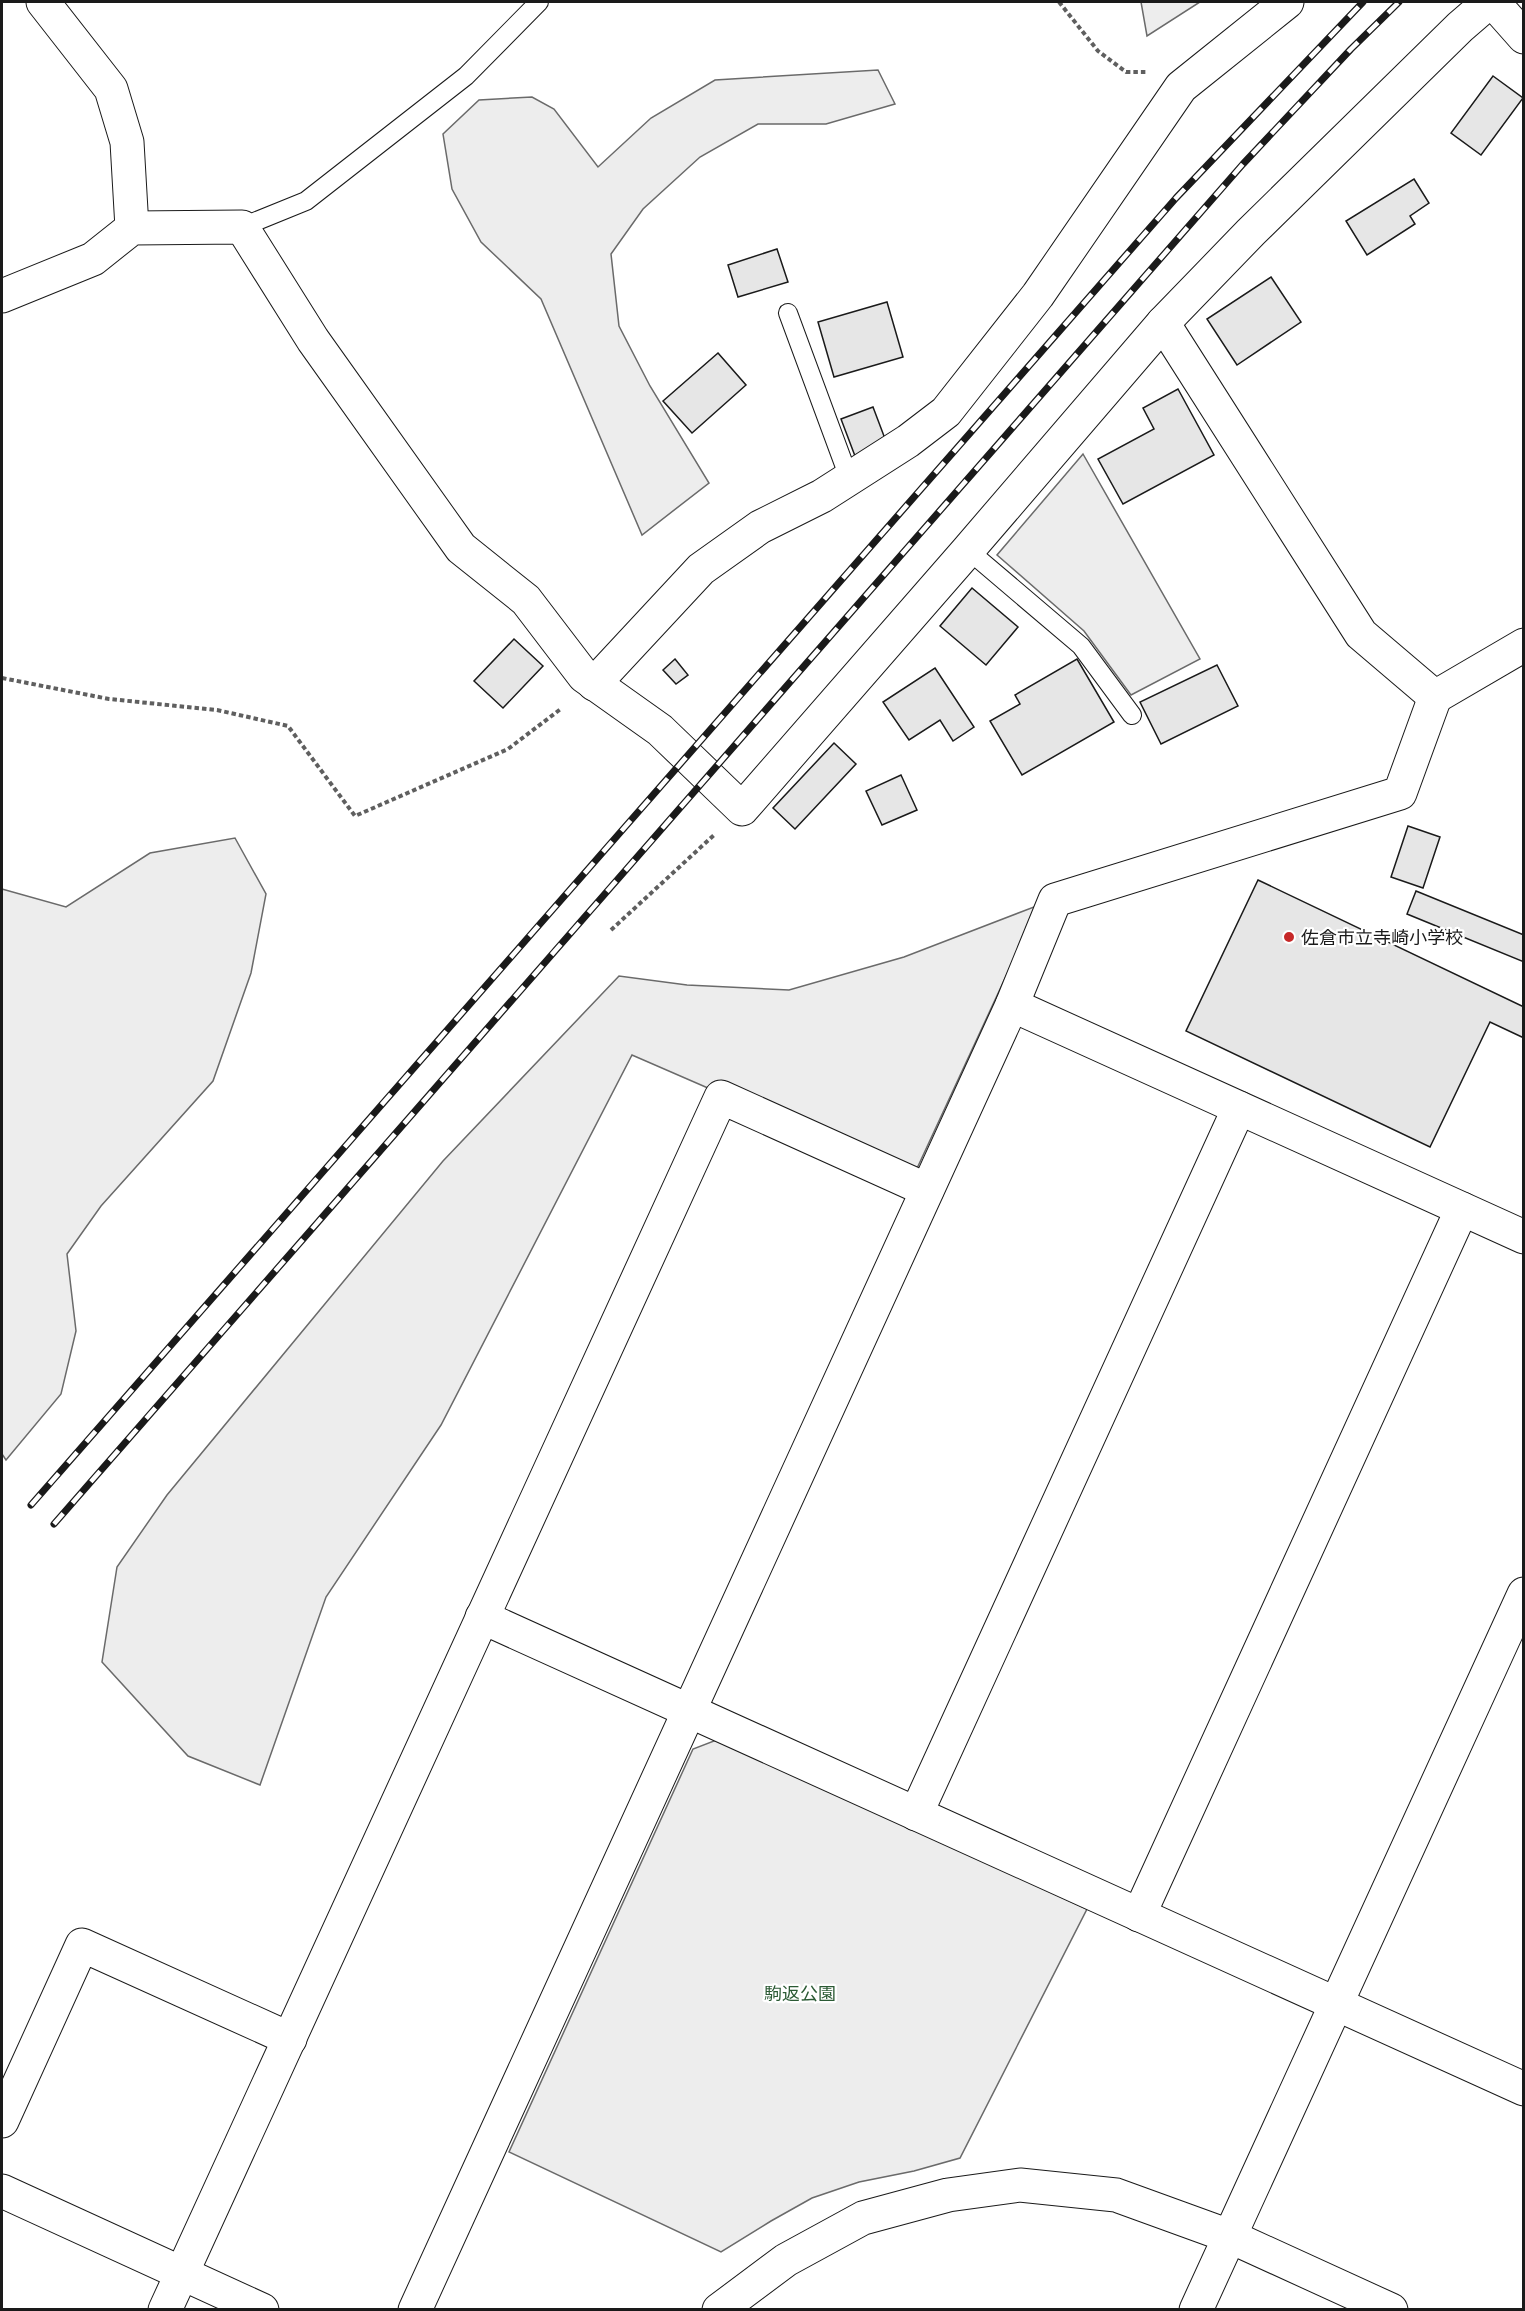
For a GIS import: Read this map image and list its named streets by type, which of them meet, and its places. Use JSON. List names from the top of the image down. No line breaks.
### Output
{"parks":["駒返公園"],"places":["佐倉市立寺崎小学校"]}
